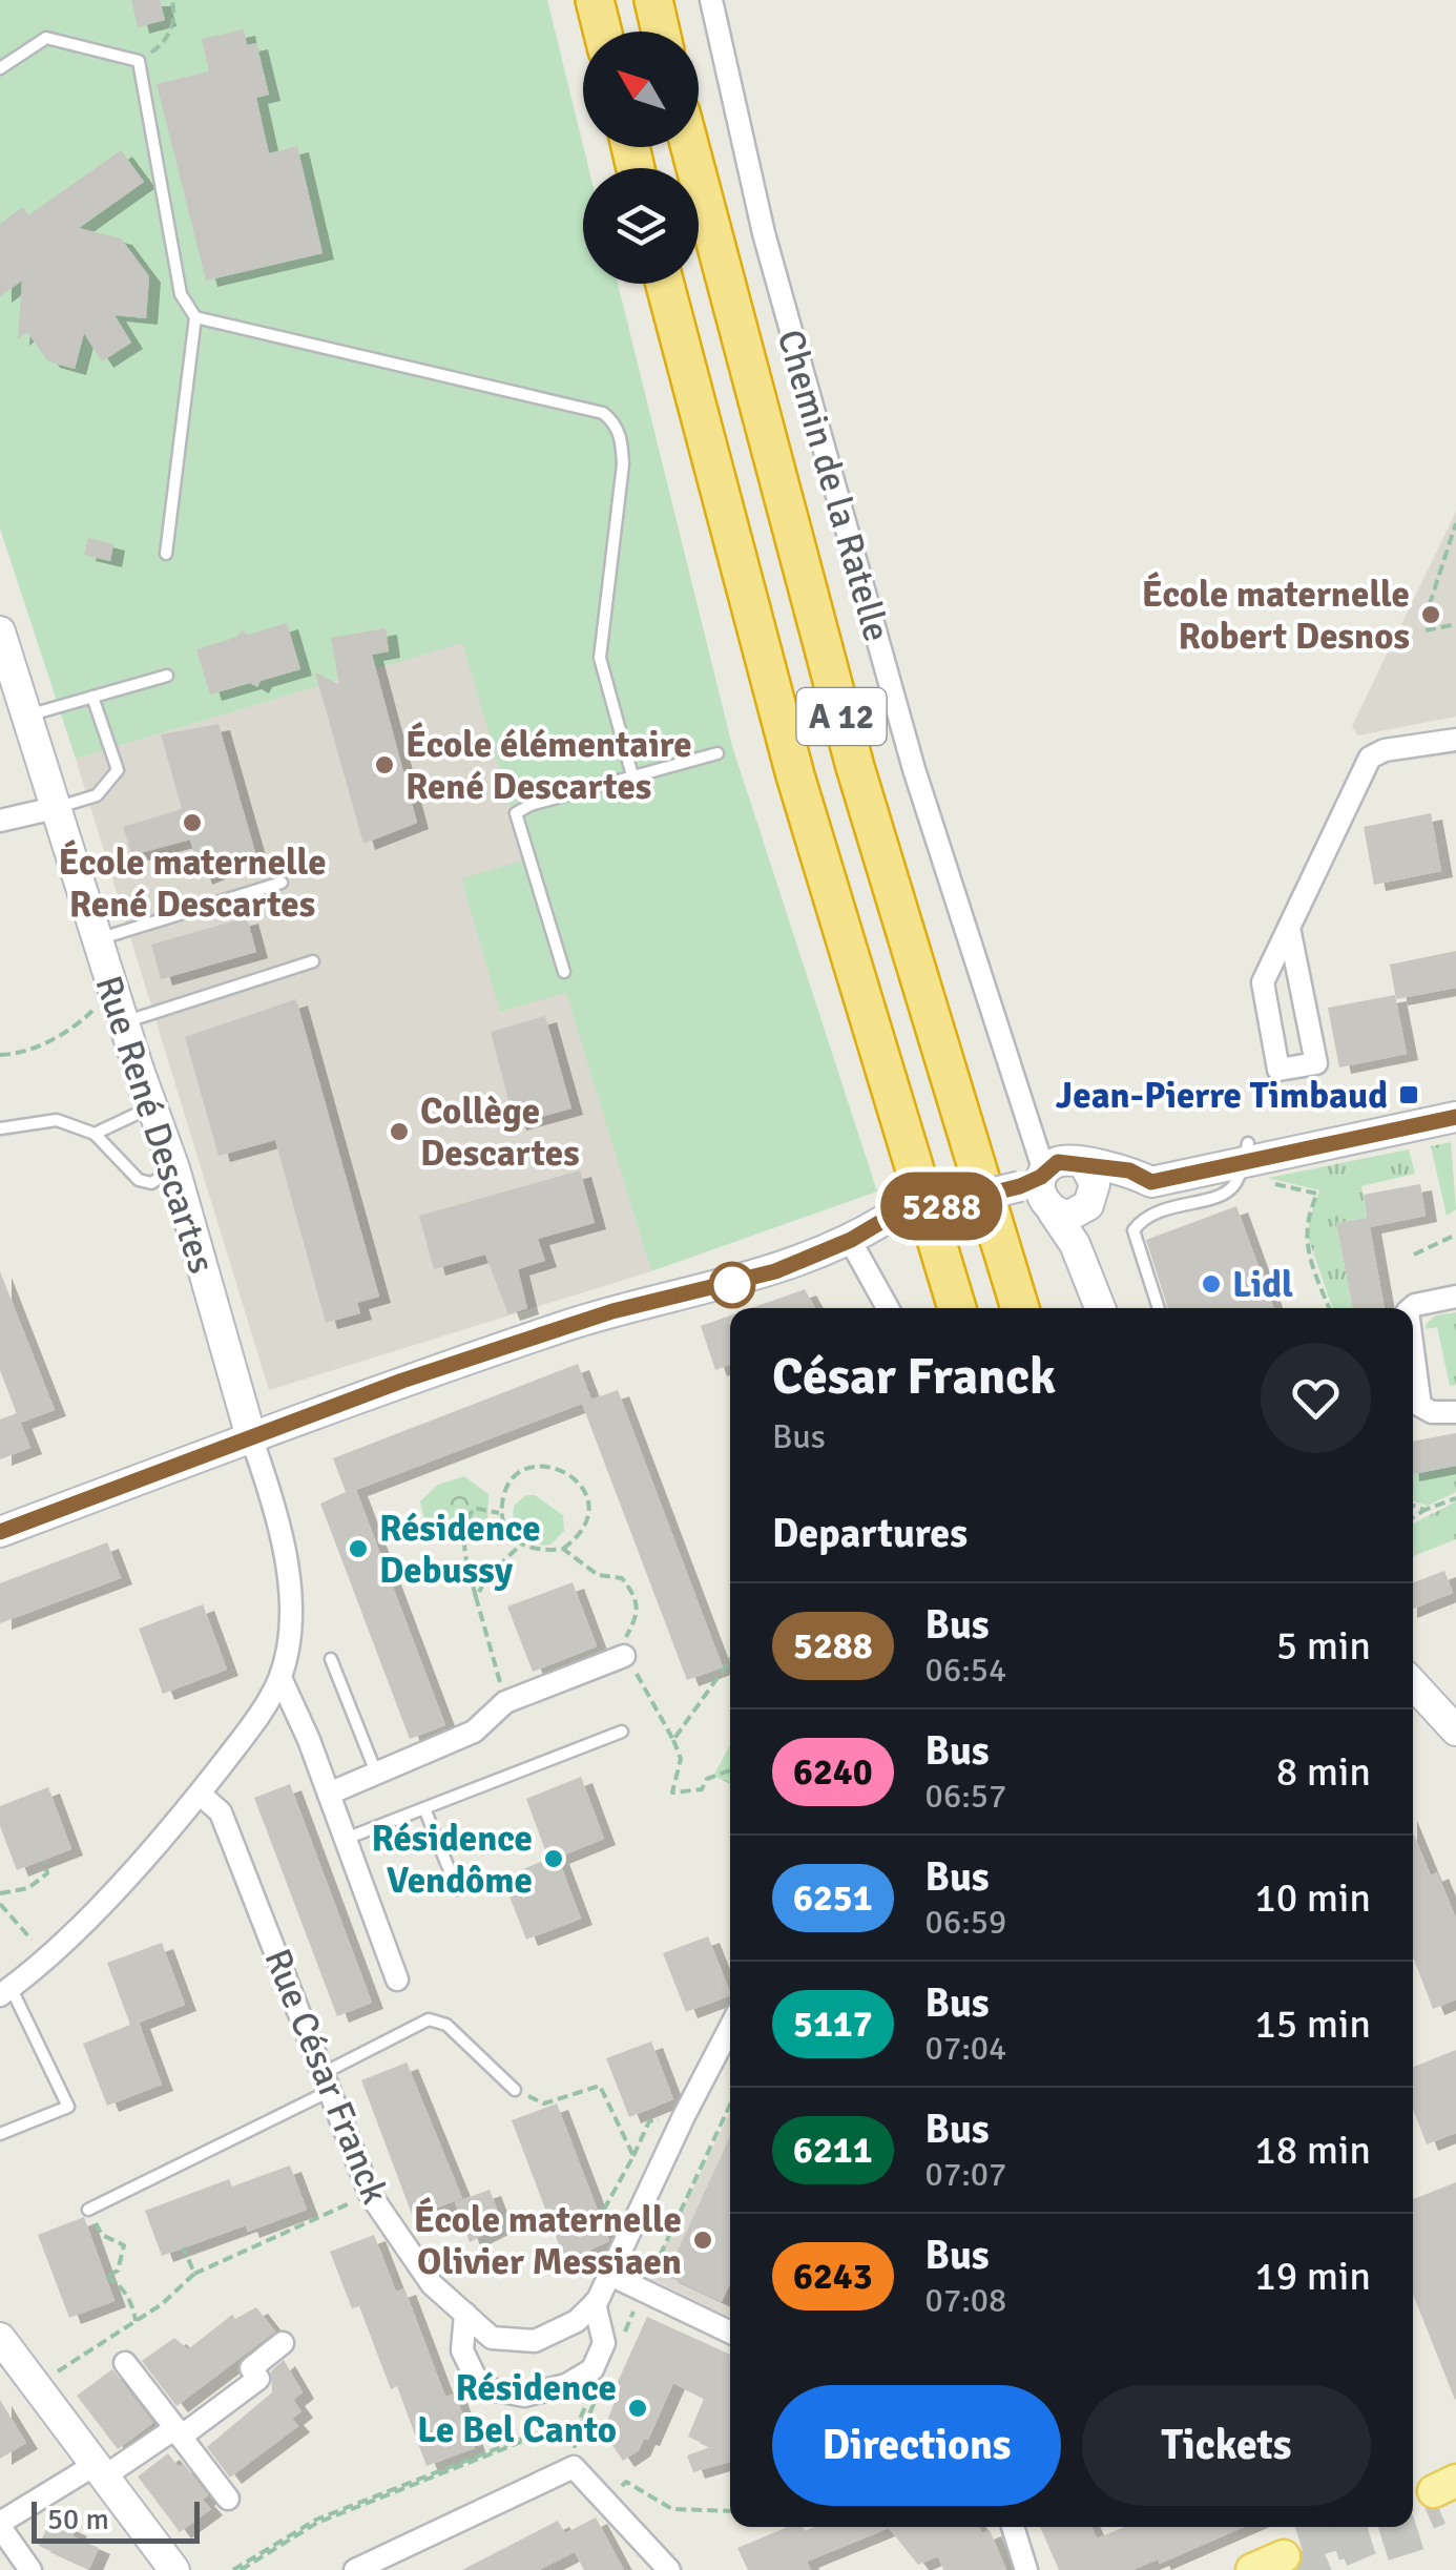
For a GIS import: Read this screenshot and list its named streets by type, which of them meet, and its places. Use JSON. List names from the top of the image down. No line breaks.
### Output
{"streets":{"highway":["A 12"],"street":["Chemin de la Ratelle","Rue René Descartes","Rue César Franck"]},"places":{"other":["École maternelle Robert Desnos","École élémentaire René Descartes","École maternelle René Descartes","Collège Descartes","Lidl","Résidence Debussy","Résidence Vendôme","École maternelle Olivier Messiaen","Résidence Le Bel Canto"],"transit":["Jean-Pierre Timbaud"]},"lines":["bus line 5288"],"scale_bar":"50 m","north":"top left","page":{"on_map":"5288","heading":[["César Franck","Bus"],"Departures"],"list":[{"mark":"5288","name":"Bus","note":"06:54","value":"5 min"},{"mark":"6240","name":"Bus","note":"06:57","value":"8 min"},{"mark":"6251","name":"Bus","note":"06:59","value":"10 min"},{"mark":"5117","name":"Bus","note":"07:04","value":"15 min"},{"mark":"6211","name":"Bus","note":"07:07","value":"18 min"},{"mark":"6243","name":"Bus","note":"07:08","value":"19 min"}],"buttons":["Directions","Tickets"],"scale":"50 m"}}
